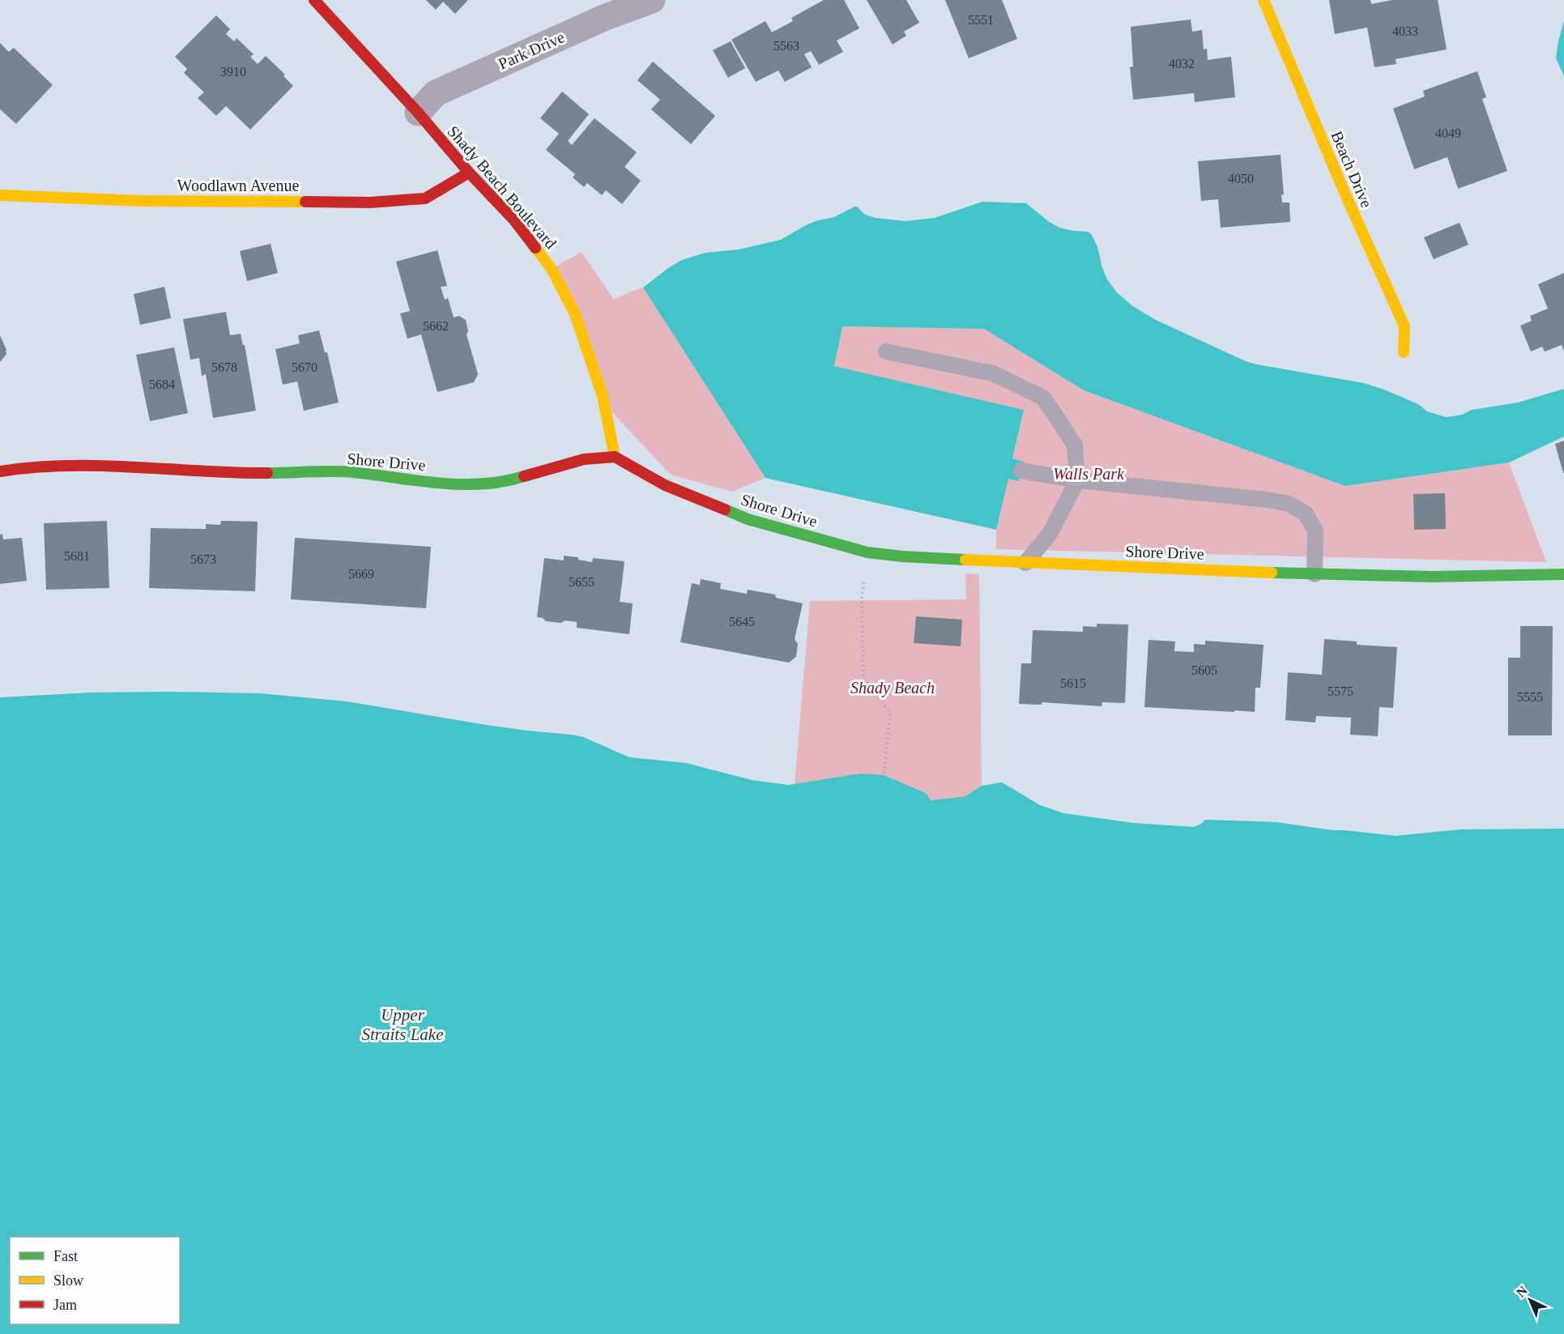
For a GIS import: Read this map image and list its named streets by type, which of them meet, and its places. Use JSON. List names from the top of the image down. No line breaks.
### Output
{"streets":{"street":["Park Drive","Beach Drive","Woodlawn Avenue","Shady Beach Boulevard","Shore Drive"]},"crossings":[["Park Drive","Shady Beach Boulevard"],["Woodlawn Avenue","Shady Beach Boulevard"],["Shady Beach Boulevard","Shore Drive"]],"water":["Upper Straits Lake"],"parks":["Walls Park","Shady Beach"],"house_numbers":["5551","4033","5563","4032","3910","4049","4050","5662","5678","5670","5684","5681","5673","5669","5655","5645","5605","5615","5575","5555"],"legend":["Fast","Slow","Jam"],"north":"top left"}
